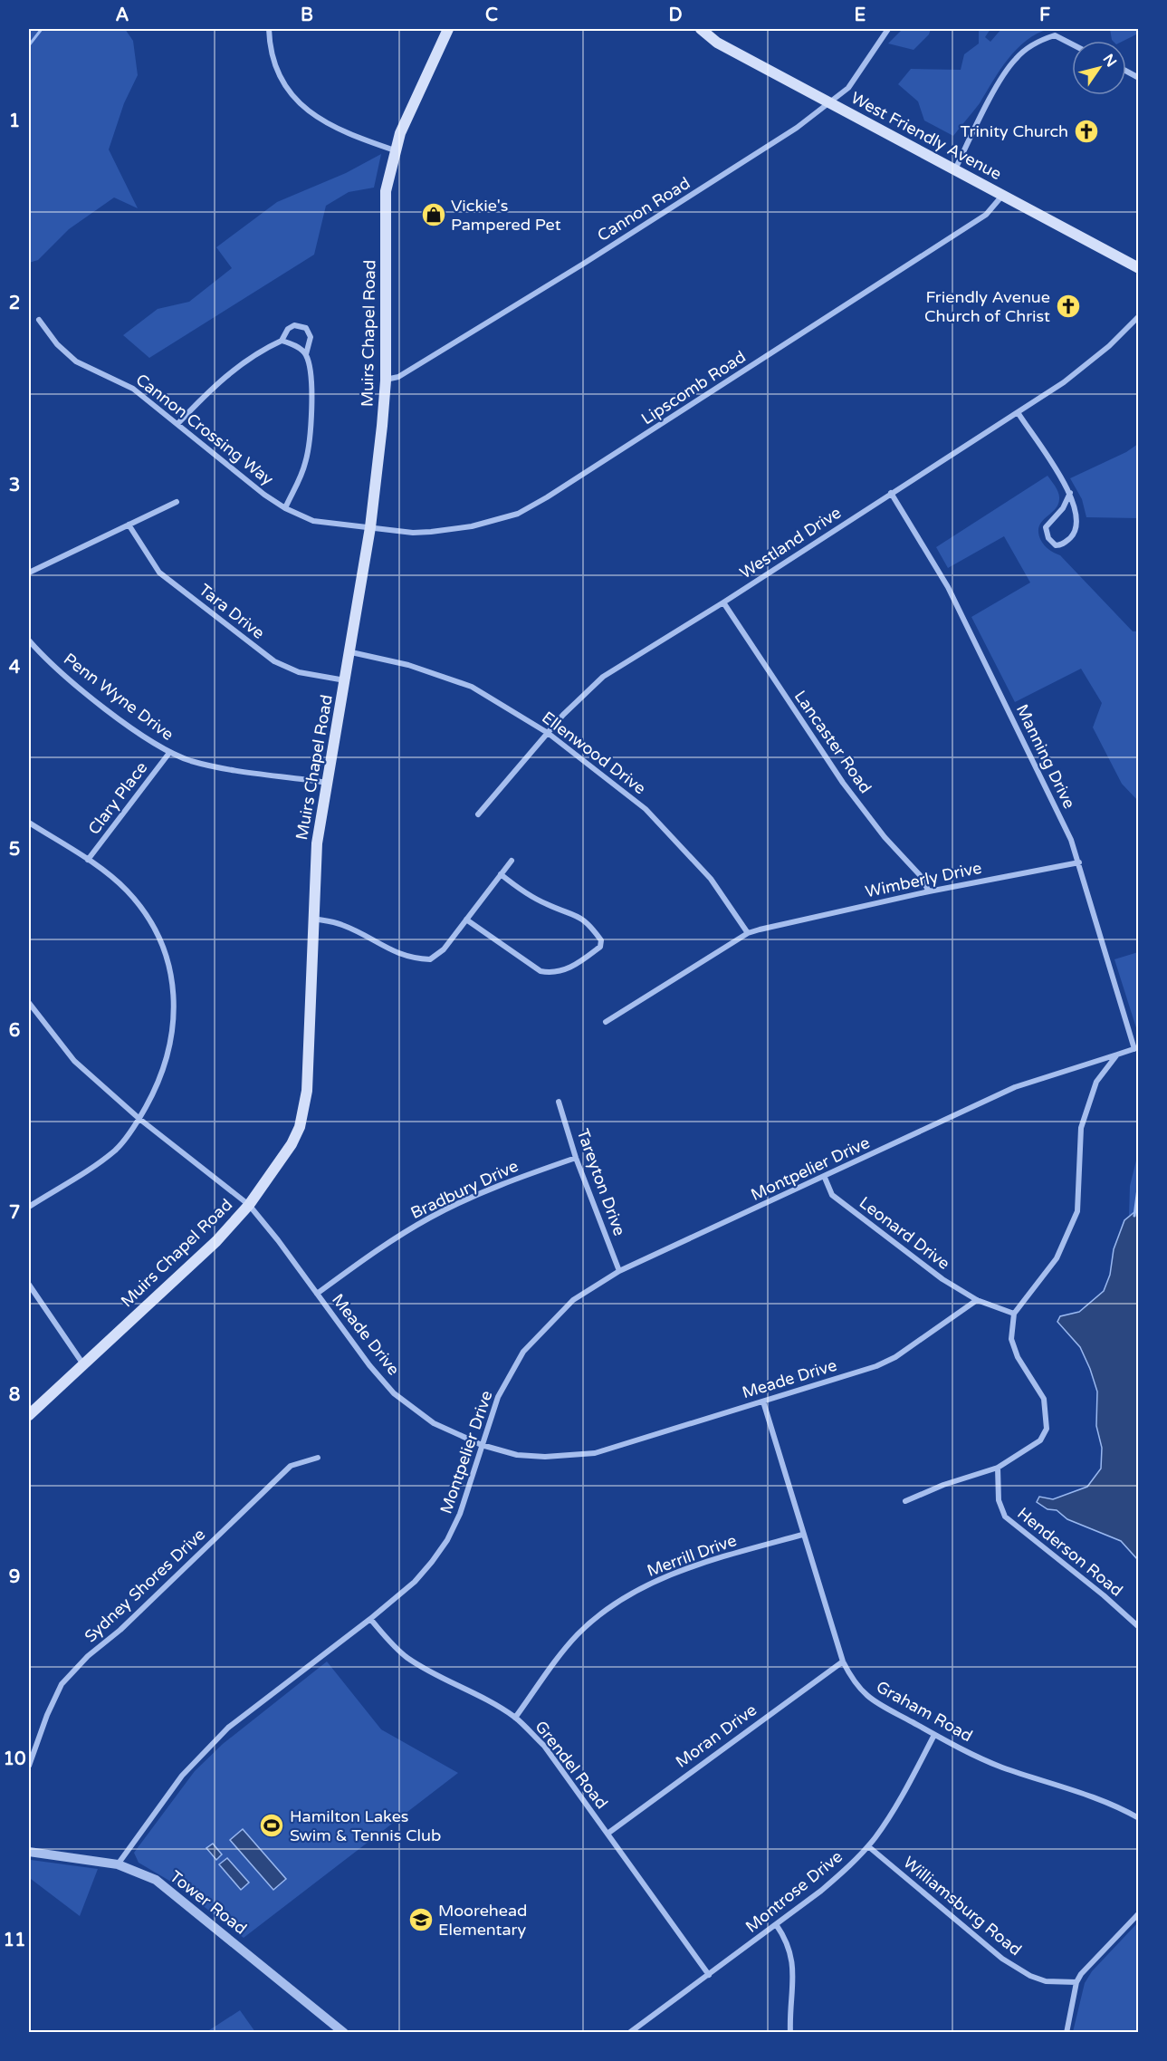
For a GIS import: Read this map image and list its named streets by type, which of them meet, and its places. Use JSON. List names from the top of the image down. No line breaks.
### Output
{"streets":{"main road":["West Friendly Avenue","Muirs Chapel Road"],"street":["Cannon Road","Lipscomb Road","Cannon Crossing Way","Westland Drive","Tara Drive","Penn Wyne Drive","Lancaster Road","Ellenwood Drive","Manning Drive","Clary Place","Wimberly Drive","Montpelier Drive","Tareyton Drive","Bradbury Drive","Leonard Drive","Meade Drive","Henderson Road","Merrill Drive","Sydney Shores Drive","Graham Road","Moran Drive","Grendel Road","Montrose Drive","Tower Road","Williamsburg Road"]},"crossings":[["West Friendly Avenue","Cannon Road"],["West Friendly Avenue","Lipscomb Road"],["Cannon Road","Muirs Chapel Road"],["Muirs Chapel Road","Lipscomb Road"],["Muirs Chapel Road","Cannon Crossing Way"],["Muirs Chapel Road","Tara Drive"],["Muirs Chapel Road","Penn Wyne Drive"],["Muirs Chapel Road","Ellenwood Drive"],["Muirs Chapel Road","Meade Drive"],["Lipscomb Road","Cannon Crossing Way"],["Westland Drive","Lancaster Road"],["Westland Drive","Ellenwood Drive"],["Westland Drive","Manning Drive"],["Penn Wyne Drive","Clary Place"],["Lancaster Road","Wimberly Drive"],["Ellenwood Drive","Wimberly Drive"],["Manning Drive","Wimberly Drive"],["Montpelier Drive","Tareyton Drive"],["Montpelier Drive","Leonard Drive"],["Montpelier Drive","Meade Drive"],["Montpelier Drive","Grendel Road"],["Montpelier Drive","Tower Road"],["Tareyton Drive","Bradbury Drive"],["Bradbury Drive","Meade Drive"],["Leonard Drive","Meade Drive"],["Meade Drive","Graham Road"],["Merrill Drive","Graham Road"],["Merrill Drive","Grendel Road"],["Graham Road","Moran Drive"],["Graham Road","Montrose Drive"],["Moran Drive","Grendel Road"],["Grendel Road","Montrose Drive"],["Montrose Drive","Williamsburg Road"]],"places":{"church":["Trinity Church","Friendly Avenue Church of Christ"],"shop":["Vickie's Pampered Pet"],"sports":["Hamilton Lakes Swim & Tennis Club"],"school or university":["Moorehead Elementary"]},"north":"top right","grid":{"columns":["A","B","C","D","E","F"],"rows":["1","2","3","4","5","6","7","8","9","10","11"]}}
